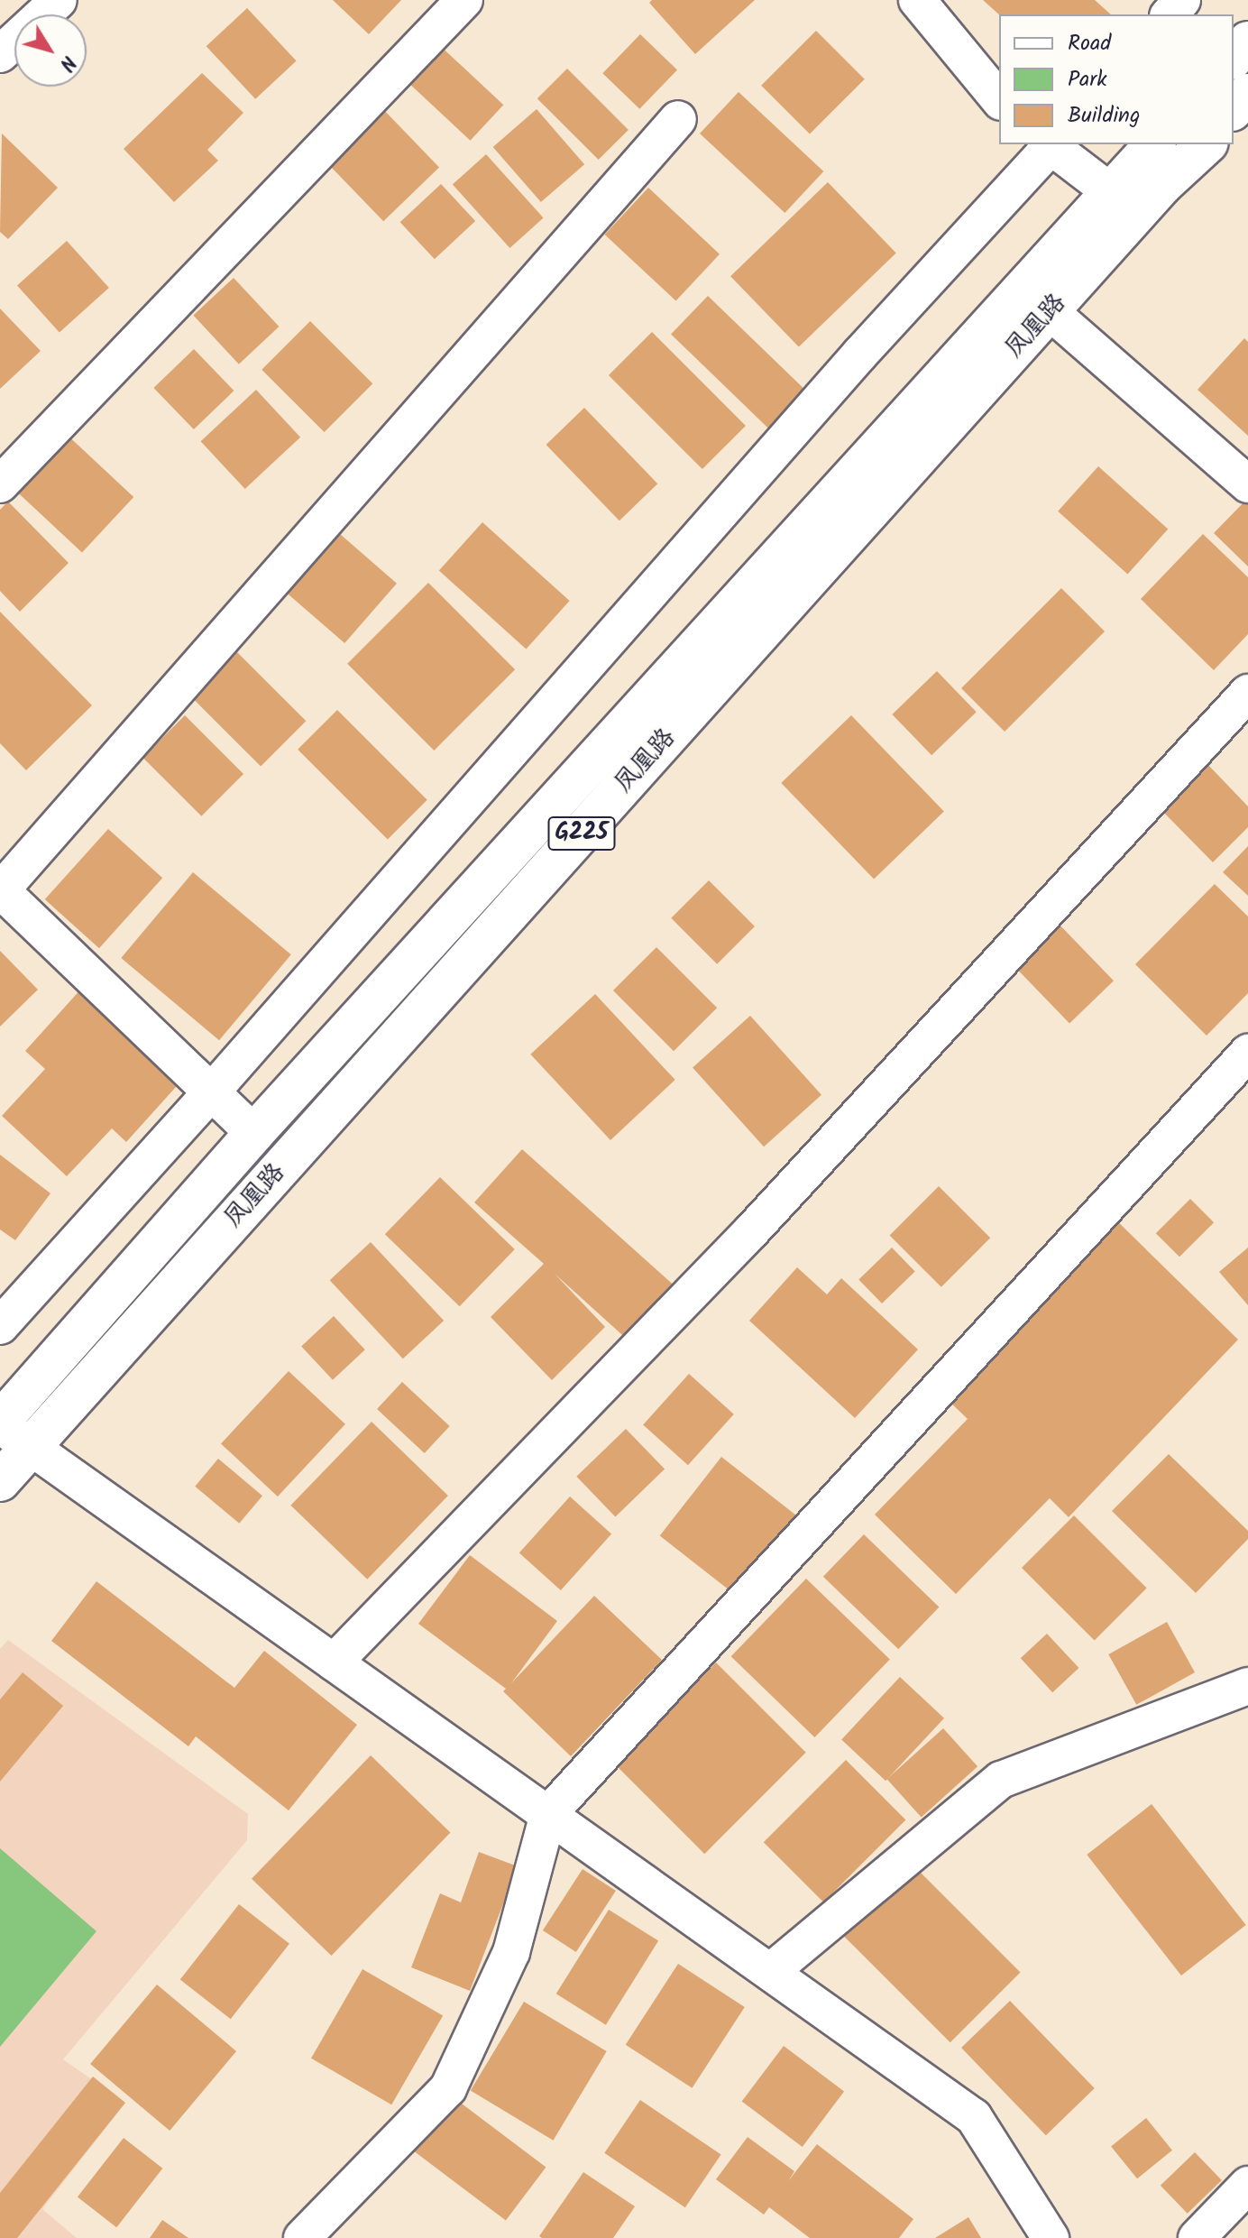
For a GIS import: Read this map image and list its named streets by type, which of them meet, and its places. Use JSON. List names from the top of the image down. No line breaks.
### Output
{"streets":{"highway":["凤凰路","G225"]},"crossings":[["凤凰路","G225"]],"legend":["Road","Park","Building"],"north":"bottom right"}
